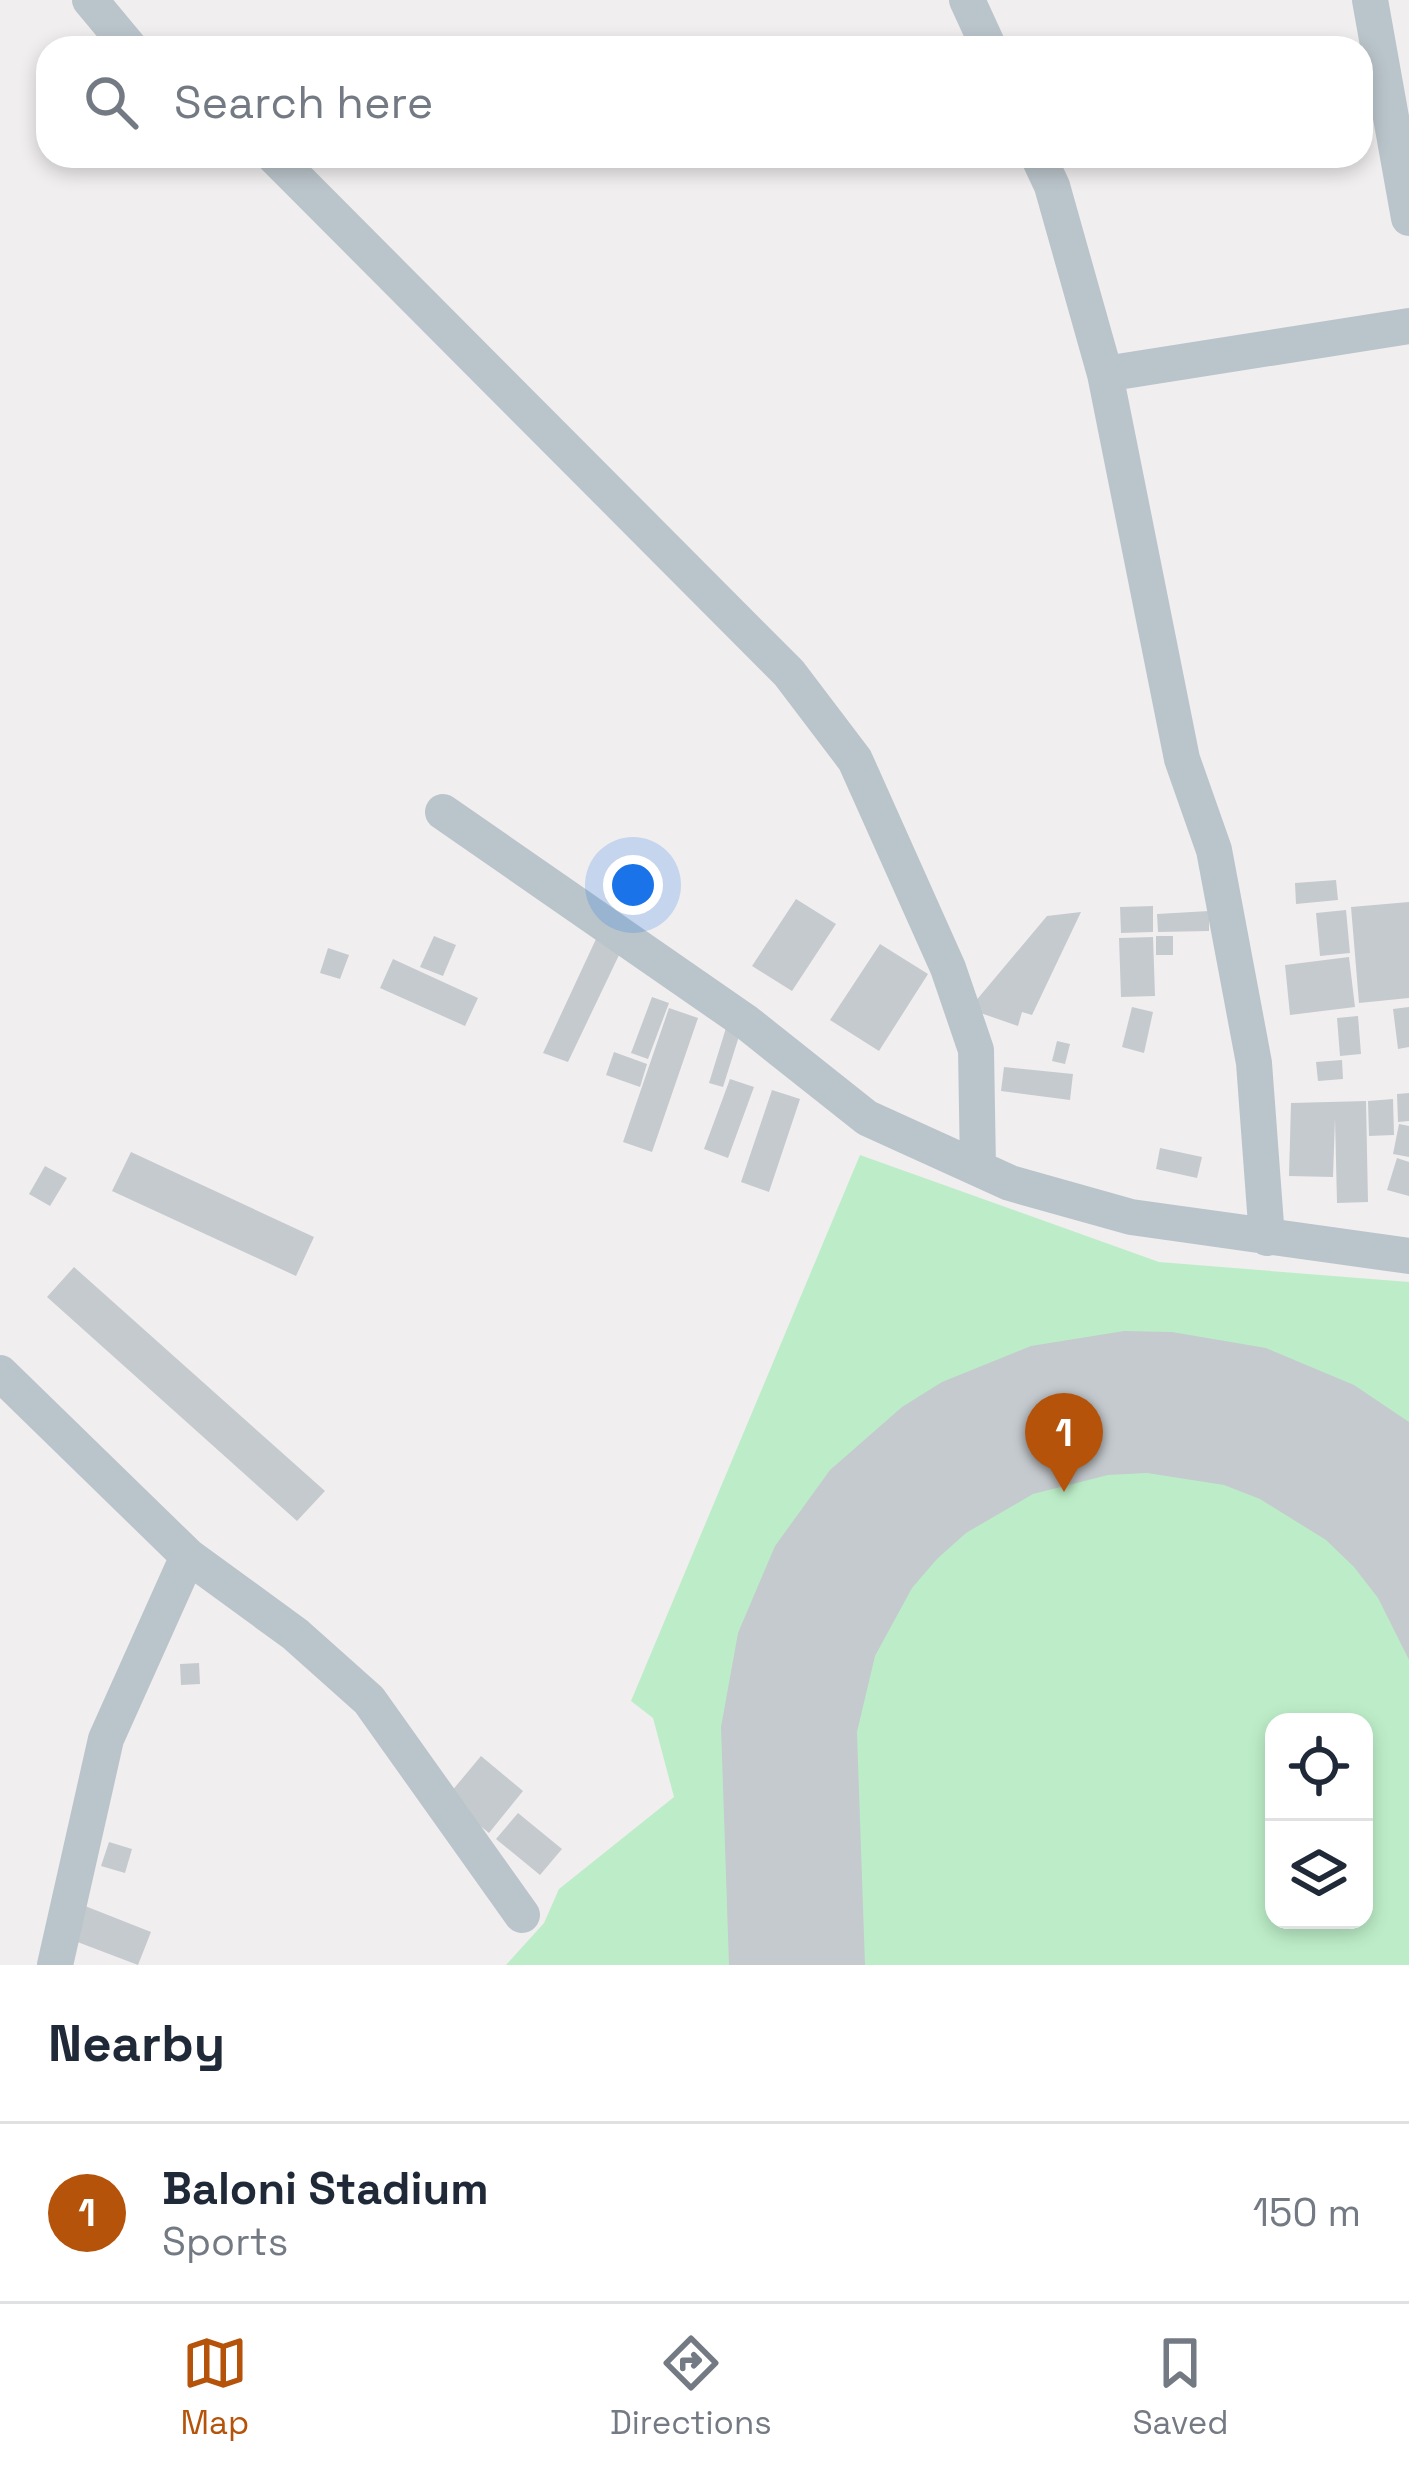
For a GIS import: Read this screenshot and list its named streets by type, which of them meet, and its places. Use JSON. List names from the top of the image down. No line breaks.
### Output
{"page":{"search":"Search here","pins":"1","heading":"Nearby","list":[{"mark":"1","name":"Baloni Stadium","note":"Sports","value":"150 m"}],"nav":["Map","Directions","Saved"]}}
